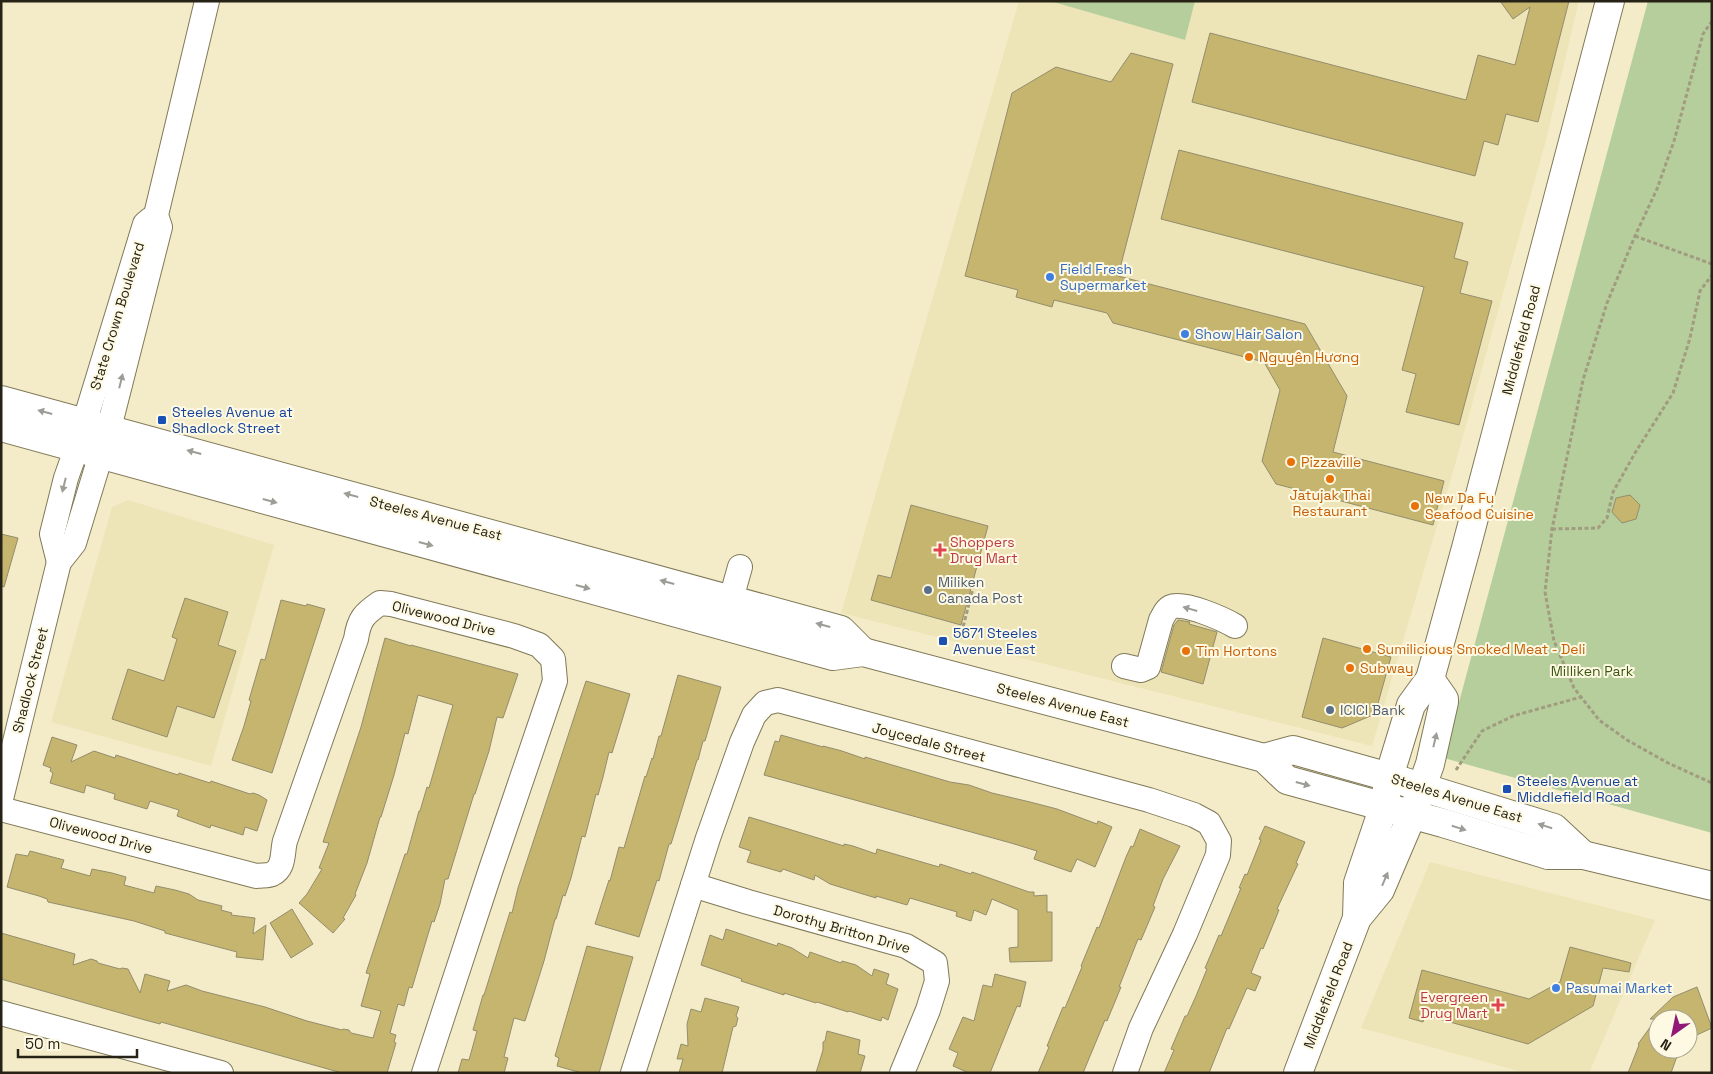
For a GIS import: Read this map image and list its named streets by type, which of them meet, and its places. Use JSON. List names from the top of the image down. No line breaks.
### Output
{"streets":{"main road":["Middlefield Road","Steeles Avenue East"],"street":["State Crown Boulevard","Olivewood Drive","Shadlock Street","Joycedale Street","Dorothy Britton Drive"]},"crossings":[["State Crown Boulevard","Steeles Avenue East"],["State Crown Boulevard","Shadlock Street"],["Middlefield Road","Steeles Avenue East"],["Steeles Avenue East","Shadlock Street"],["Joycedale Street","Dorothy Britton Drive"]],"parks":["Milliken Park"],"places":{"other":["Field Fresh Supermarket","Show Hair Salon","Nguyên Hương","Pizzaville","Jatujak Thai Restaurant","New Da Fu Seafood Cuisine","Miliken Canada Post","Sumilicious Smoked Meat - Deli","Tim Hortons","Subway","ICICI Bank","Pasumai Market"],"transit":["Steeles Avenue at Shadlock Street","5671 Steeles Avenue East","Steeles Avenue at Middlefield Road"],"health":["Shoppers Drug Mart","Evergreen Drug Mart"]},"scale_bar":"50 m","north":"bottom left"}
